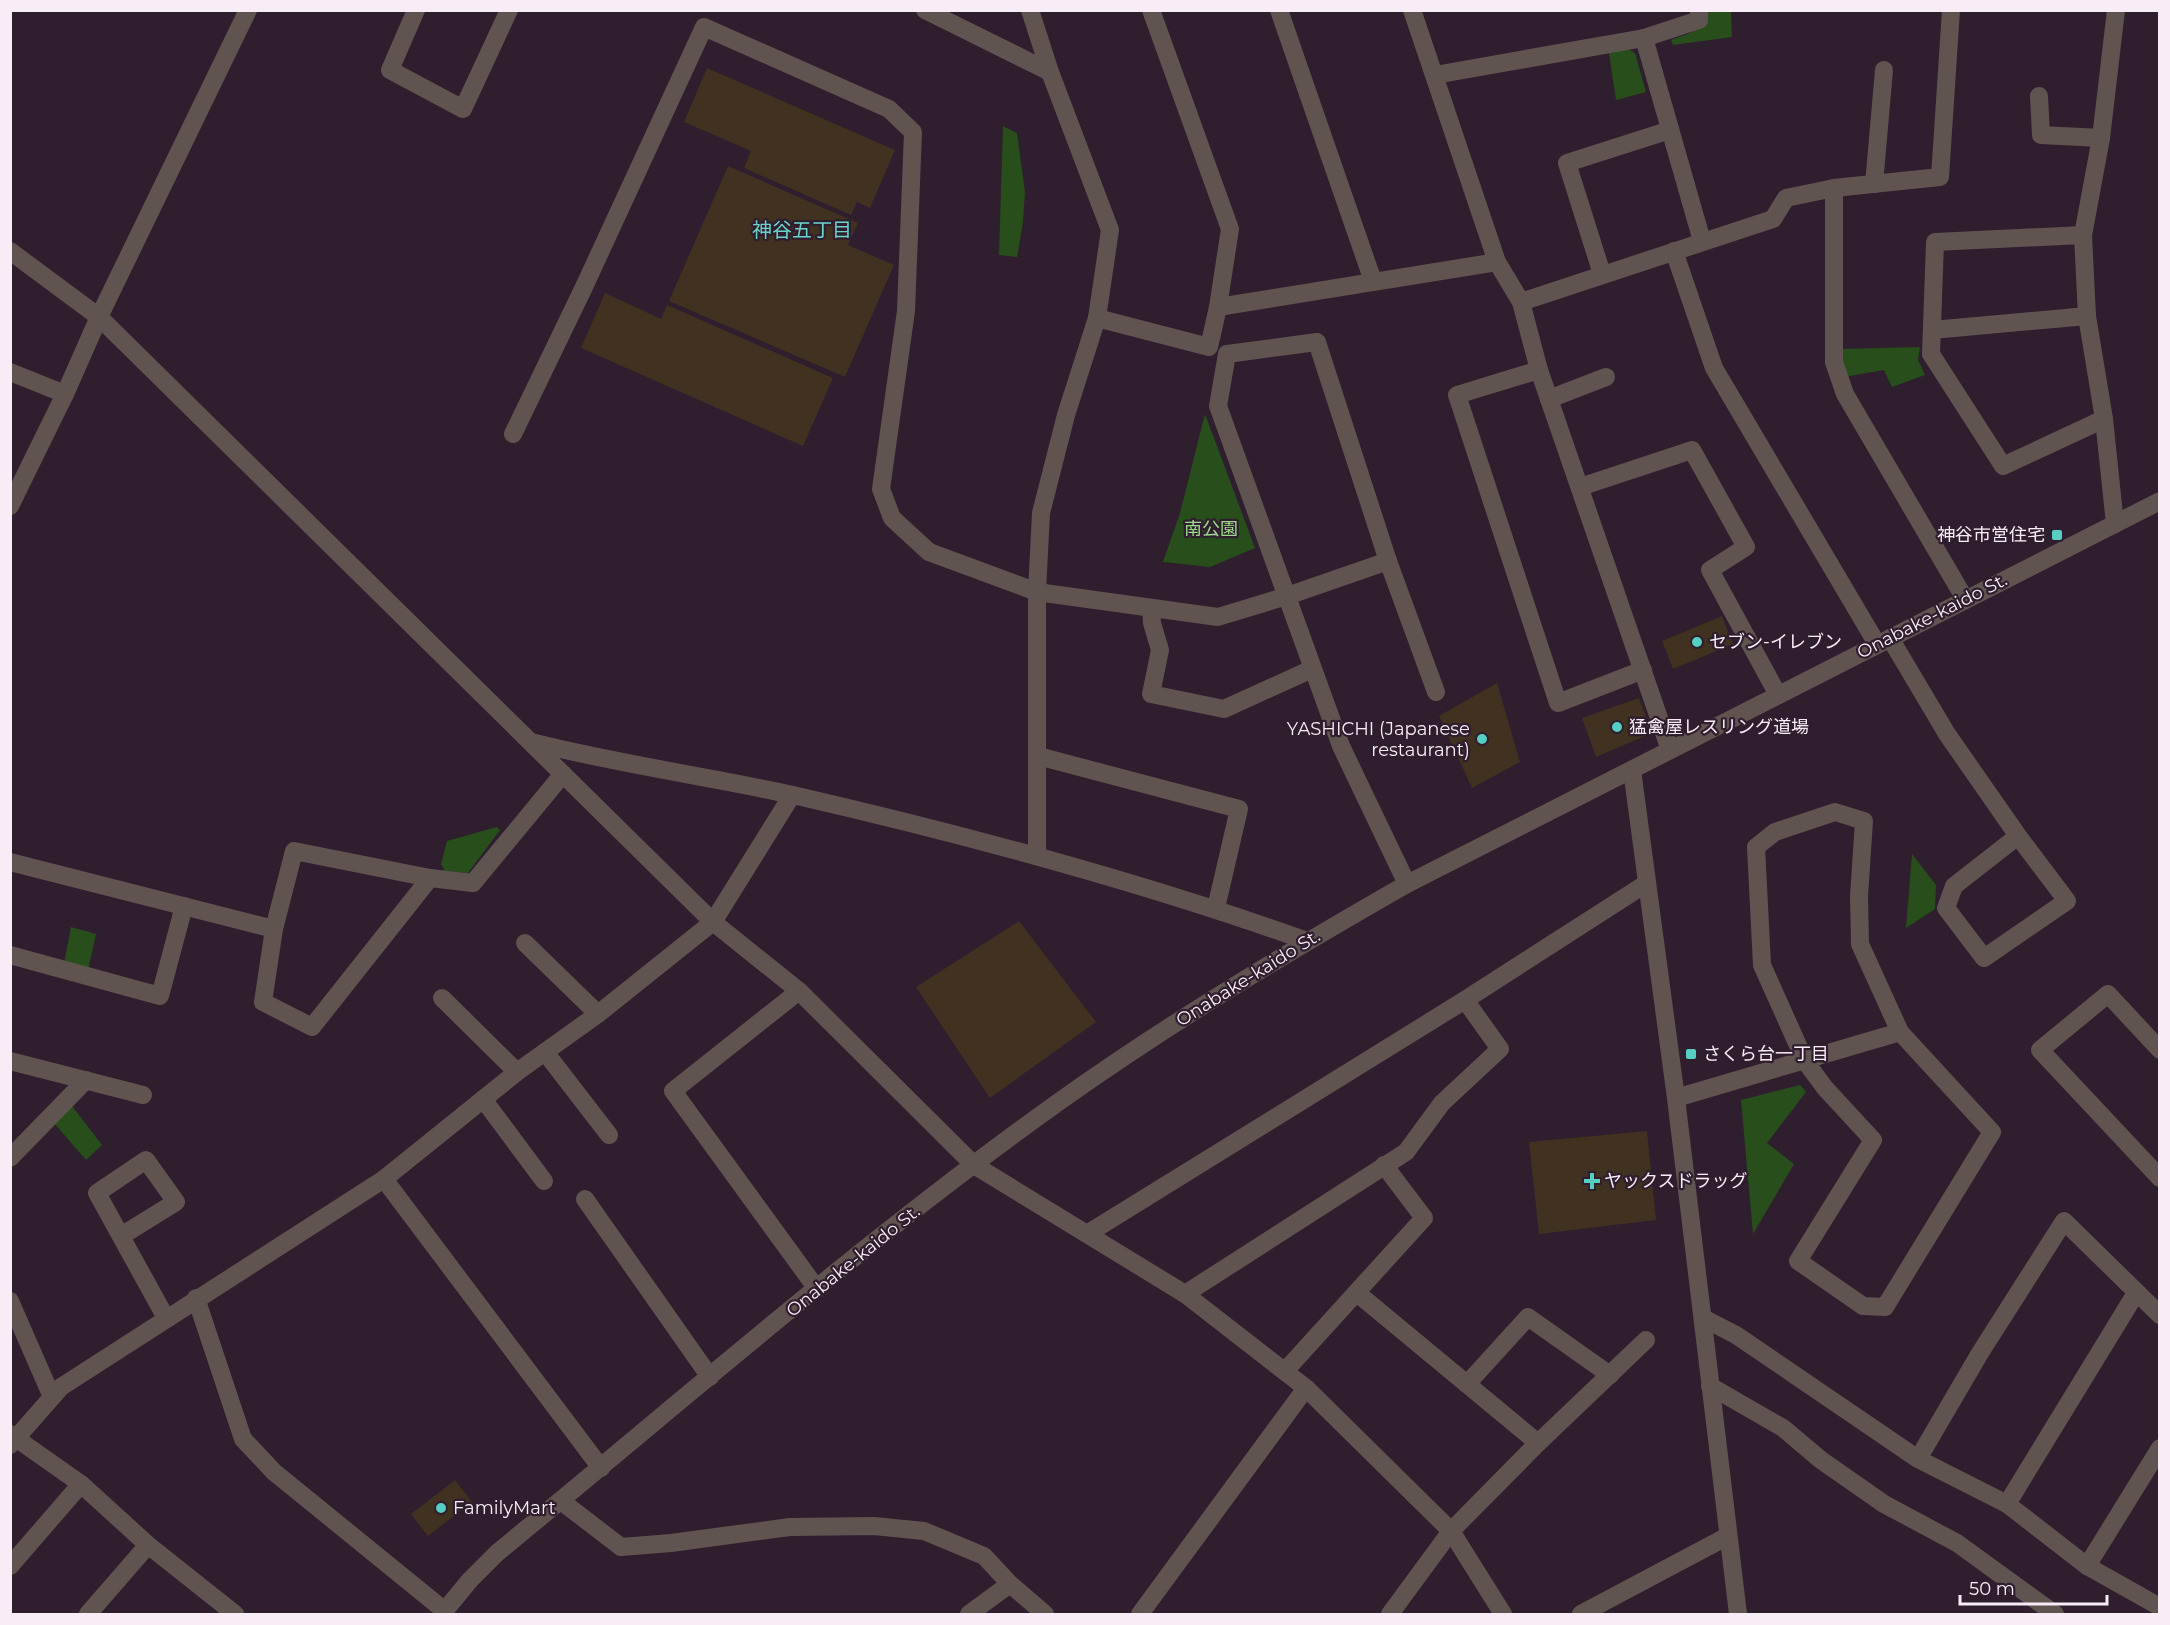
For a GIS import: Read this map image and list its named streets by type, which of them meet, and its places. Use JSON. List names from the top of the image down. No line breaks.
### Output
{"streets":{"street":["Onabake-kaido St."]},"districts":["神谷五丁目"],"parks":["南公園"],"places":{"transit":["神谷市営住宅","さくら台一丁目"],"other":["セブン-イレブン","猛禽屋レスリング道場","YASHICHI (Japanese restaurant)","FamilyMart"],"health":["ヤックスドラッグ"]},"scale_bar":"50 m"}
